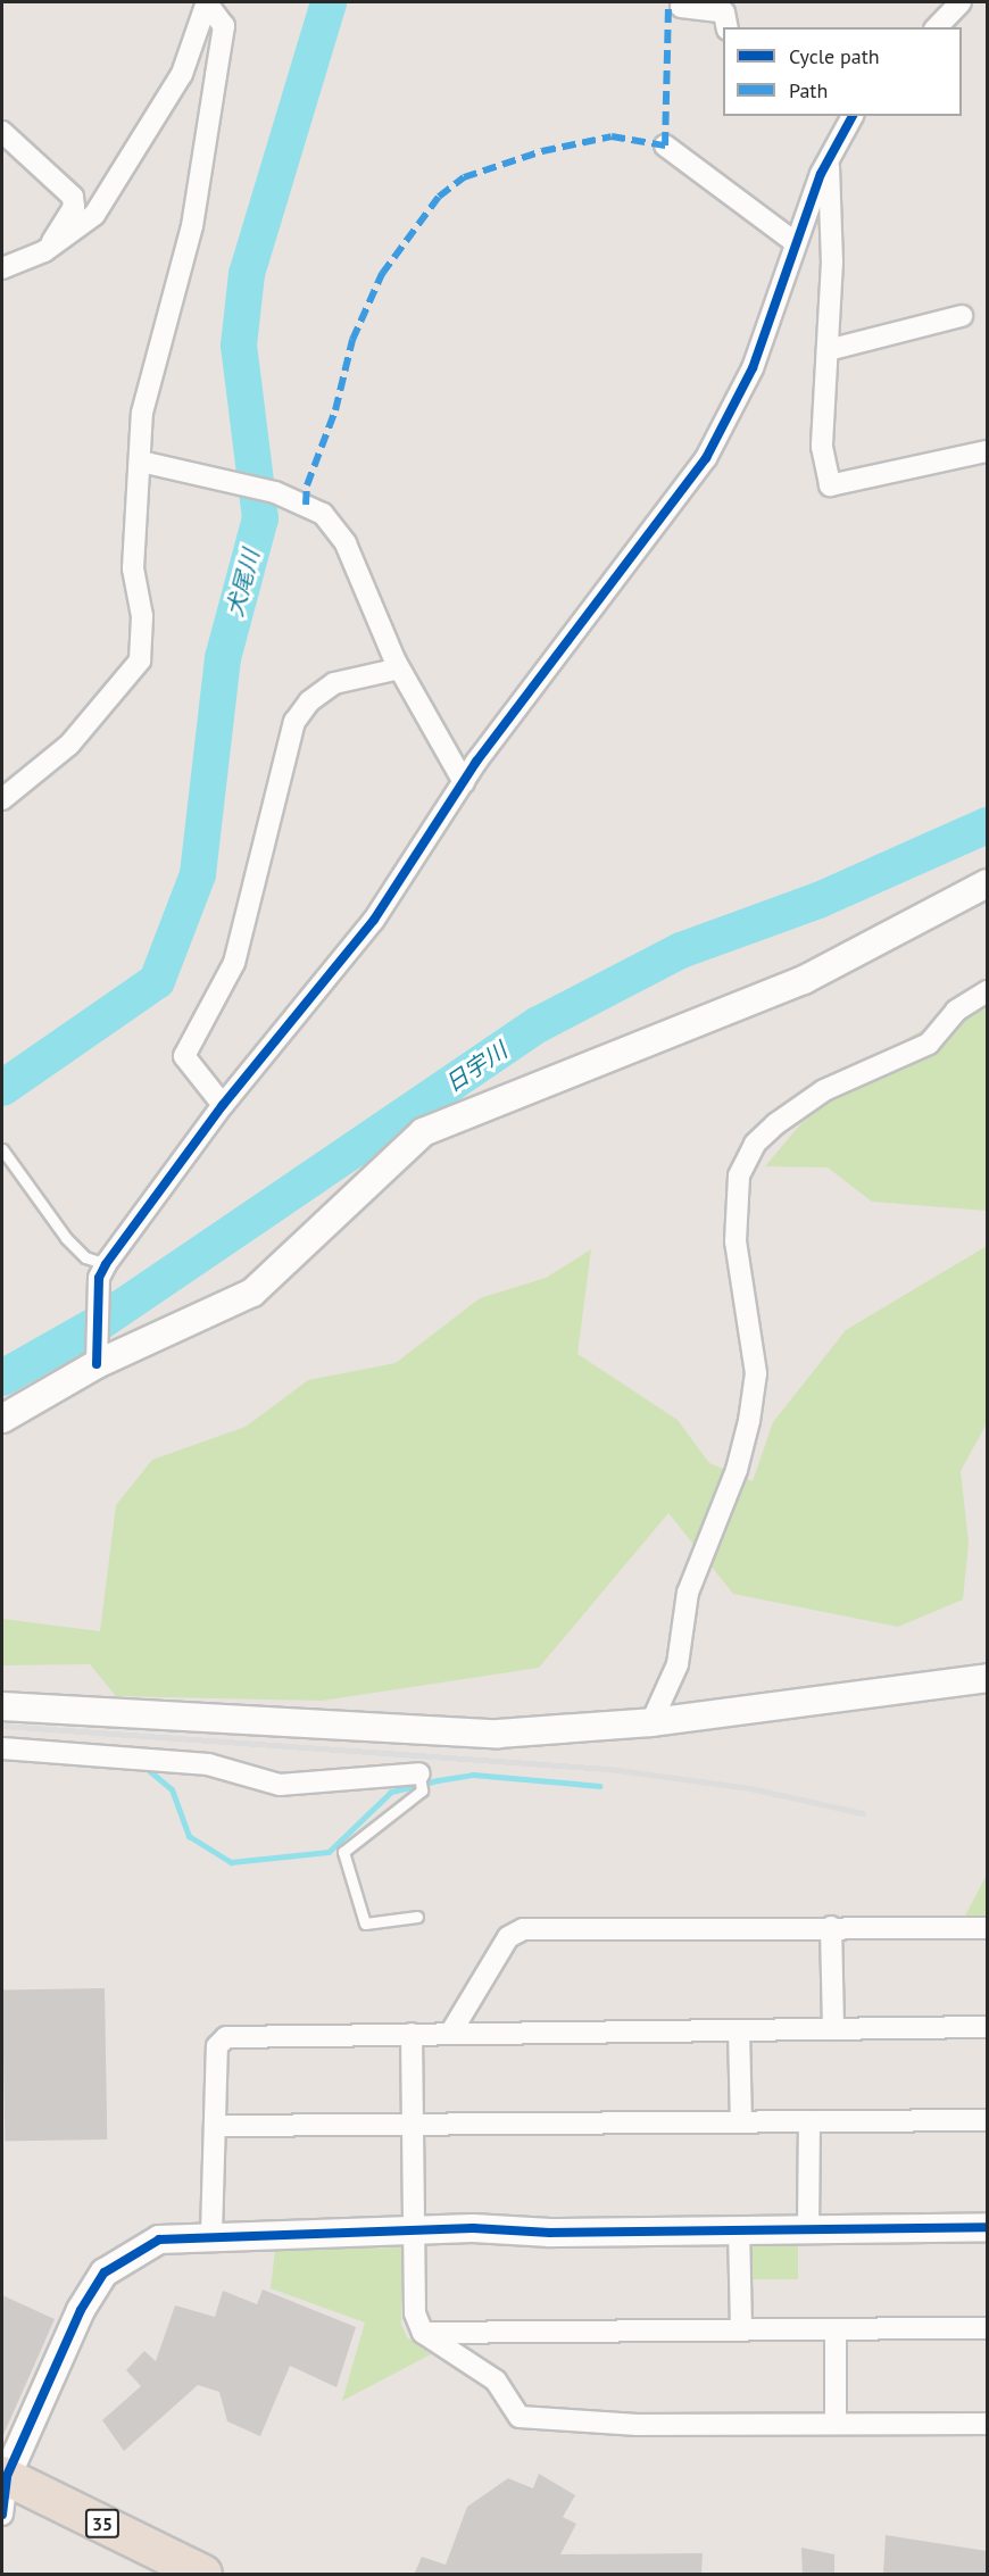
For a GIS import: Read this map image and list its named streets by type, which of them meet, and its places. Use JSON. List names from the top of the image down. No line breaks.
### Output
{"streets":{"highway":["35"]},"water":["犬尾川","日宇川"],"legend":["Cycle path","Path"]}
